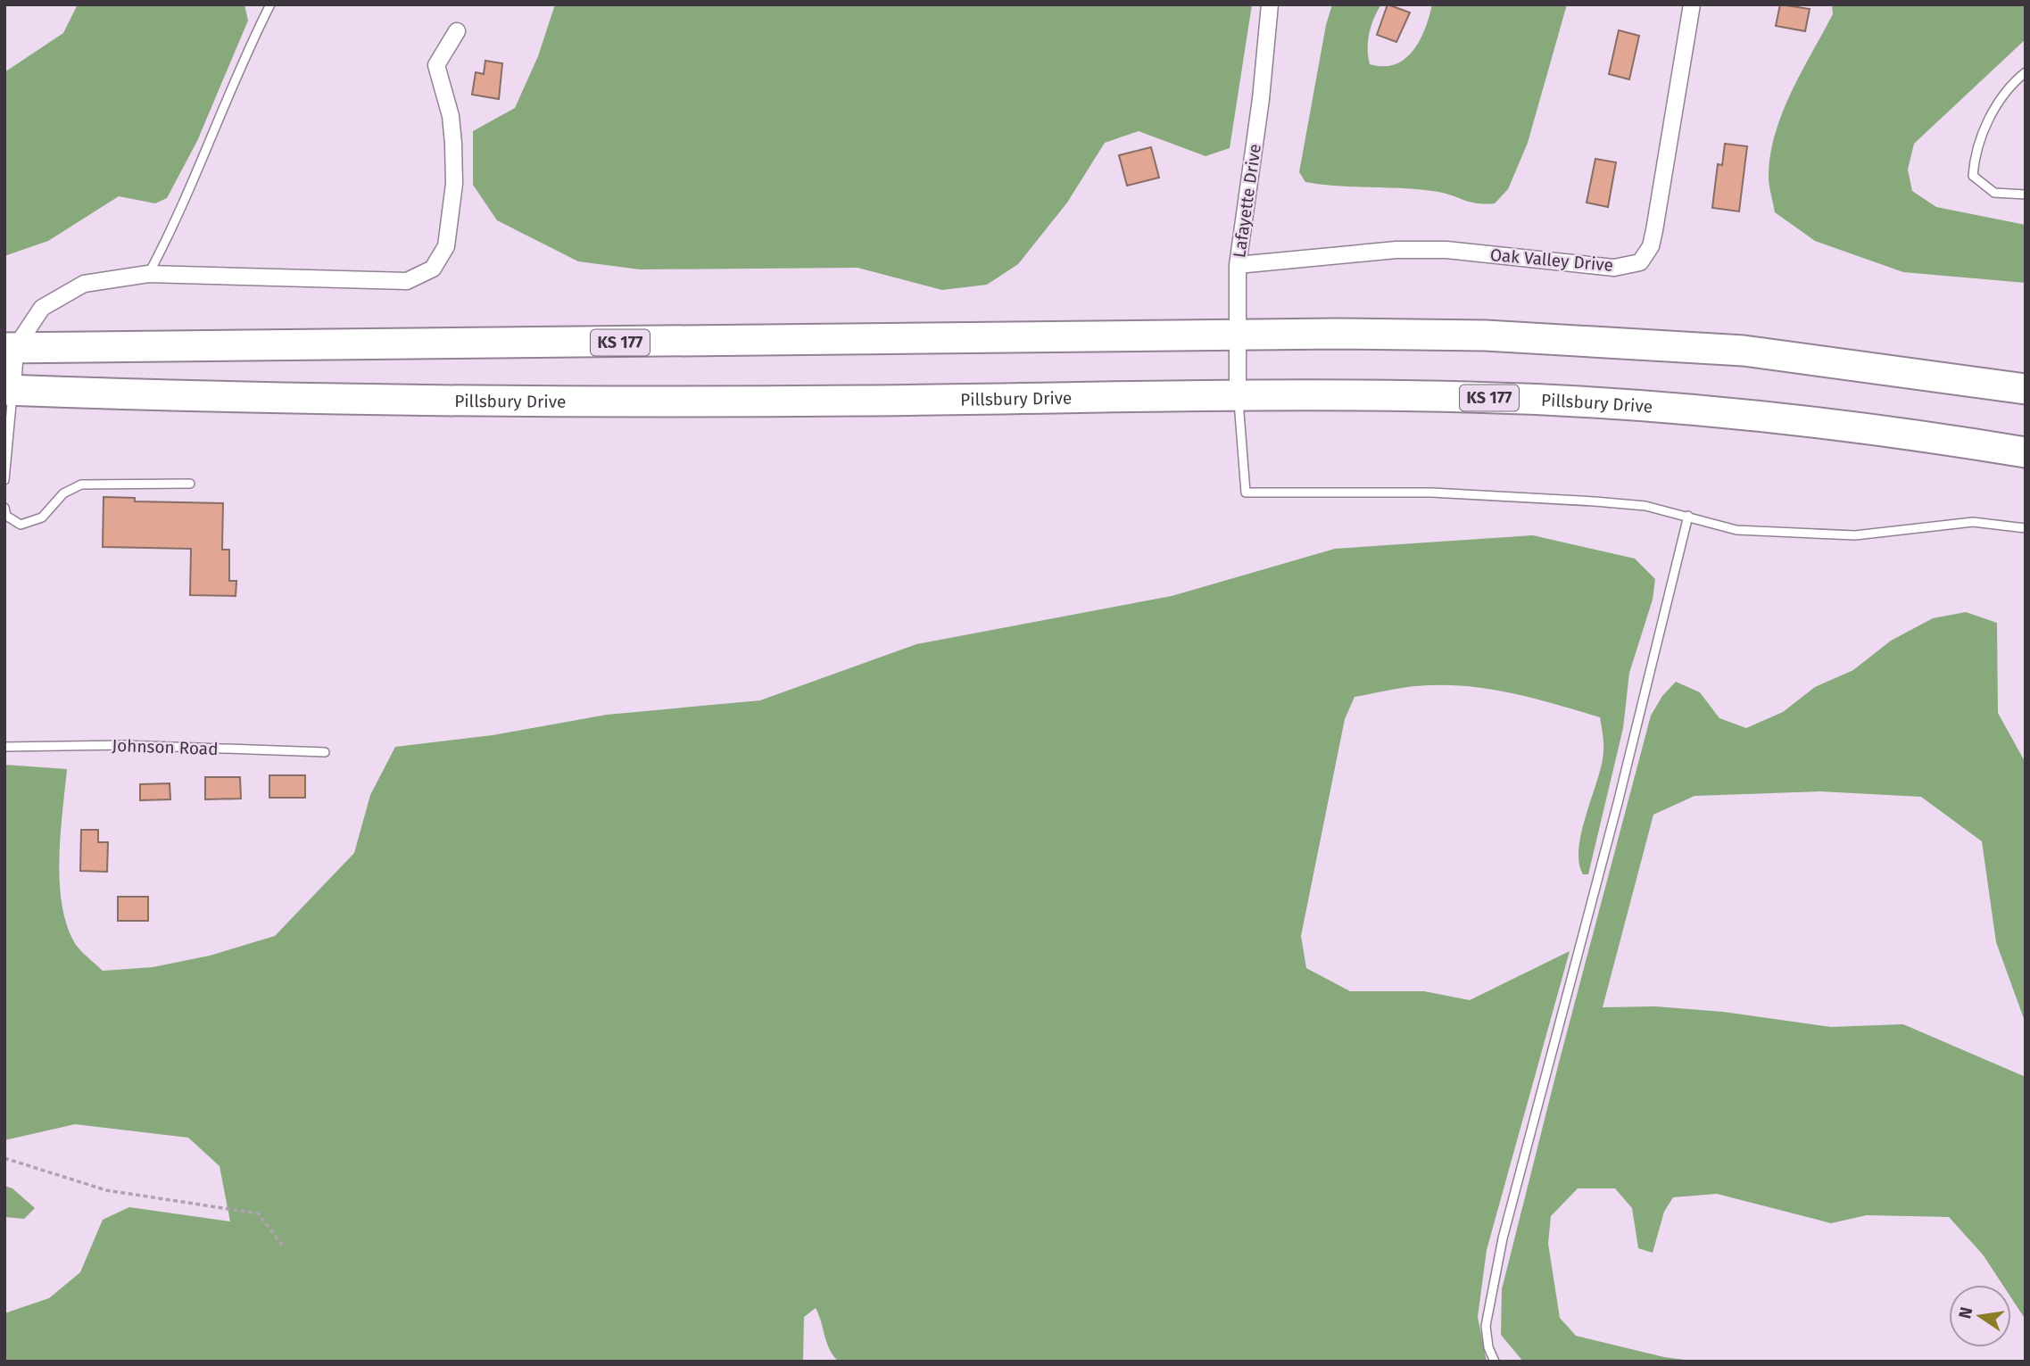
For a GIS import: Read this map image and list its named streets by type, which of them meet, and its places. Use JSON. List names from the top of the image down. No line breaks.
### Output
{"streets":{"highway":["KS 177","Pillsbury Drive"],"street":["Lafayette Drive","Oak Valley Drive"],"lane":["Johnson Road"]},"crossings":[["Lafayette Drive","Oak Valley Drive"],["Lafayette Drive","KS 177"],["Lafayette Drive","Pillsbury Drive"]],"north":"left"}
